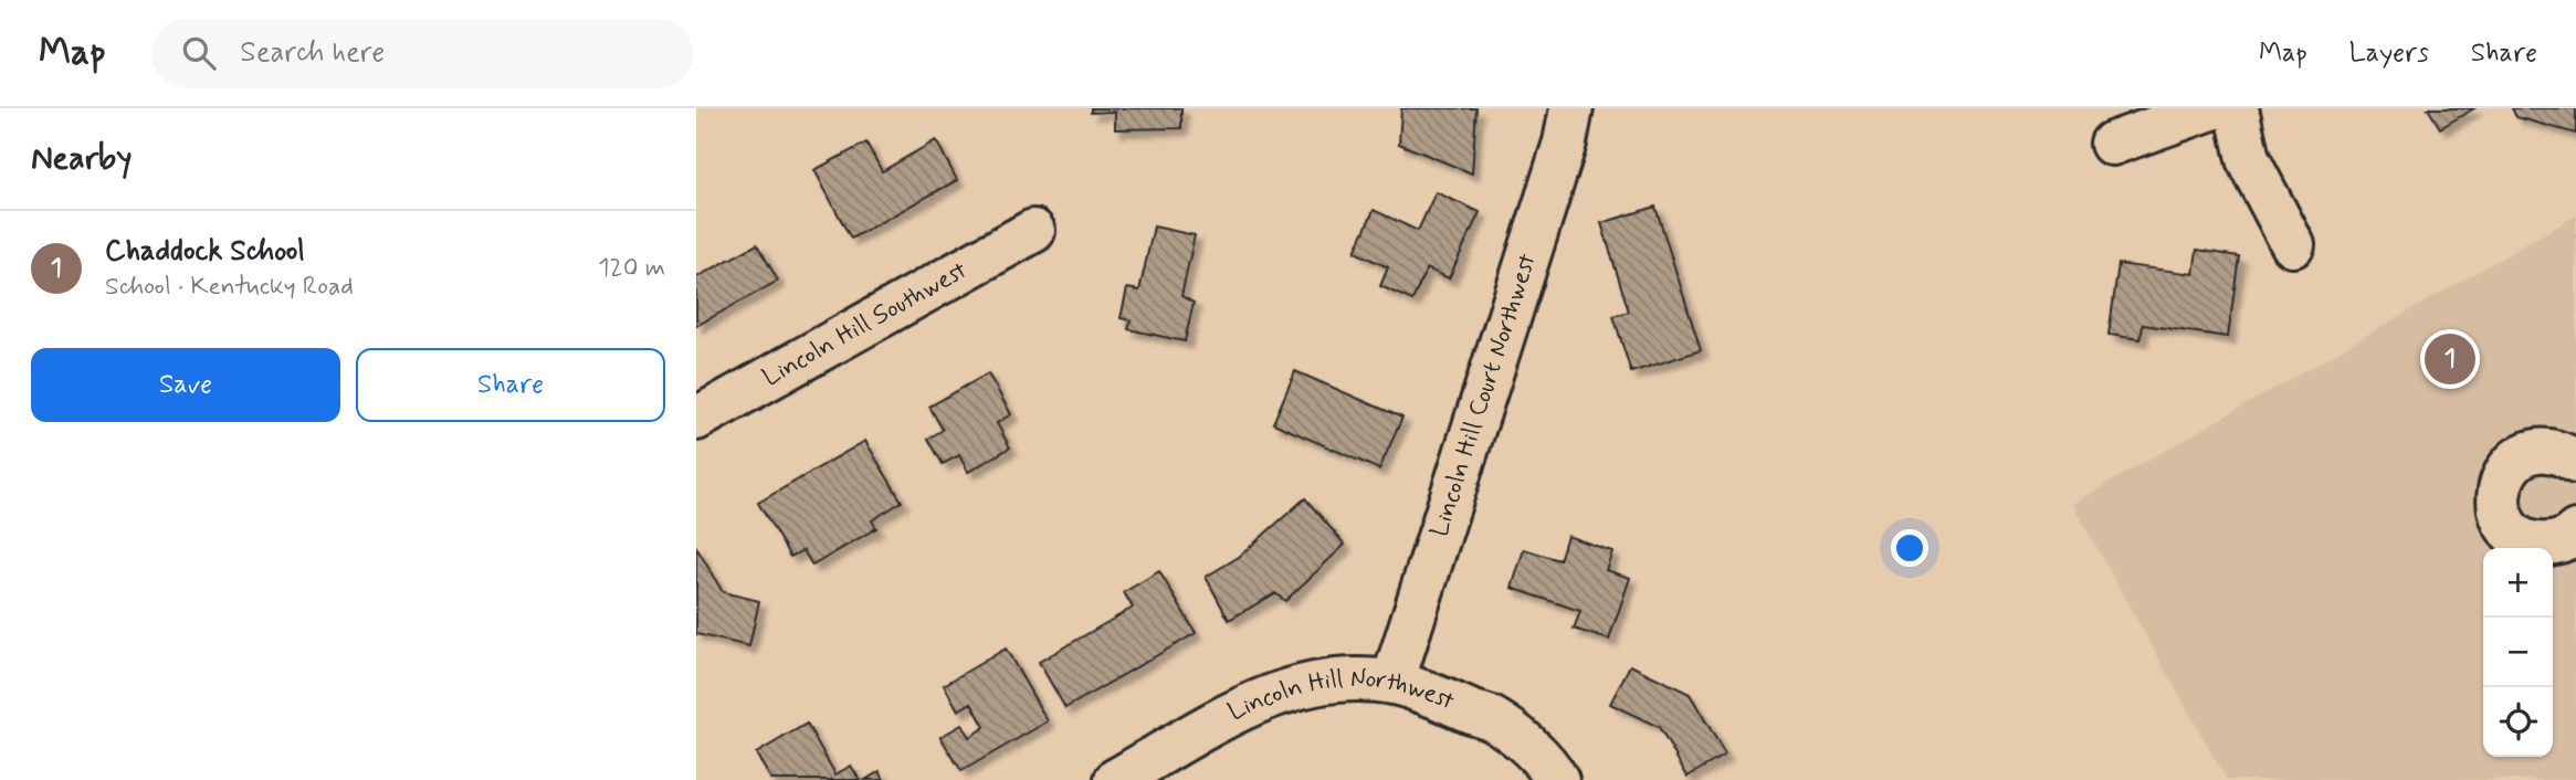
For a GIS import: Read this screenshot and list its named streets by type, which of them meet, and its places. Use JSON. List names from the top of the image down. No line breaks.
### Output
{"streets":{"street":["Lincoln Hill Southwest","Lincoln Hill Court Northwest","Lincoln Hill Northwest"]},"crossings":[["Lincoln Hill Court Northwest","Lincoln Hill Northwest"]],"page":{"header":"Map","search":"Search here","nav":["Map","Layers","Share"],"heading":"Nearby","list":[{"mark":"1","name":"Chaddock School","note":"School · Kentucky Road","value":"120 m"}],"buttons":["Save","Share"],"pins":"1","map_buttons":["+","−"]}}
